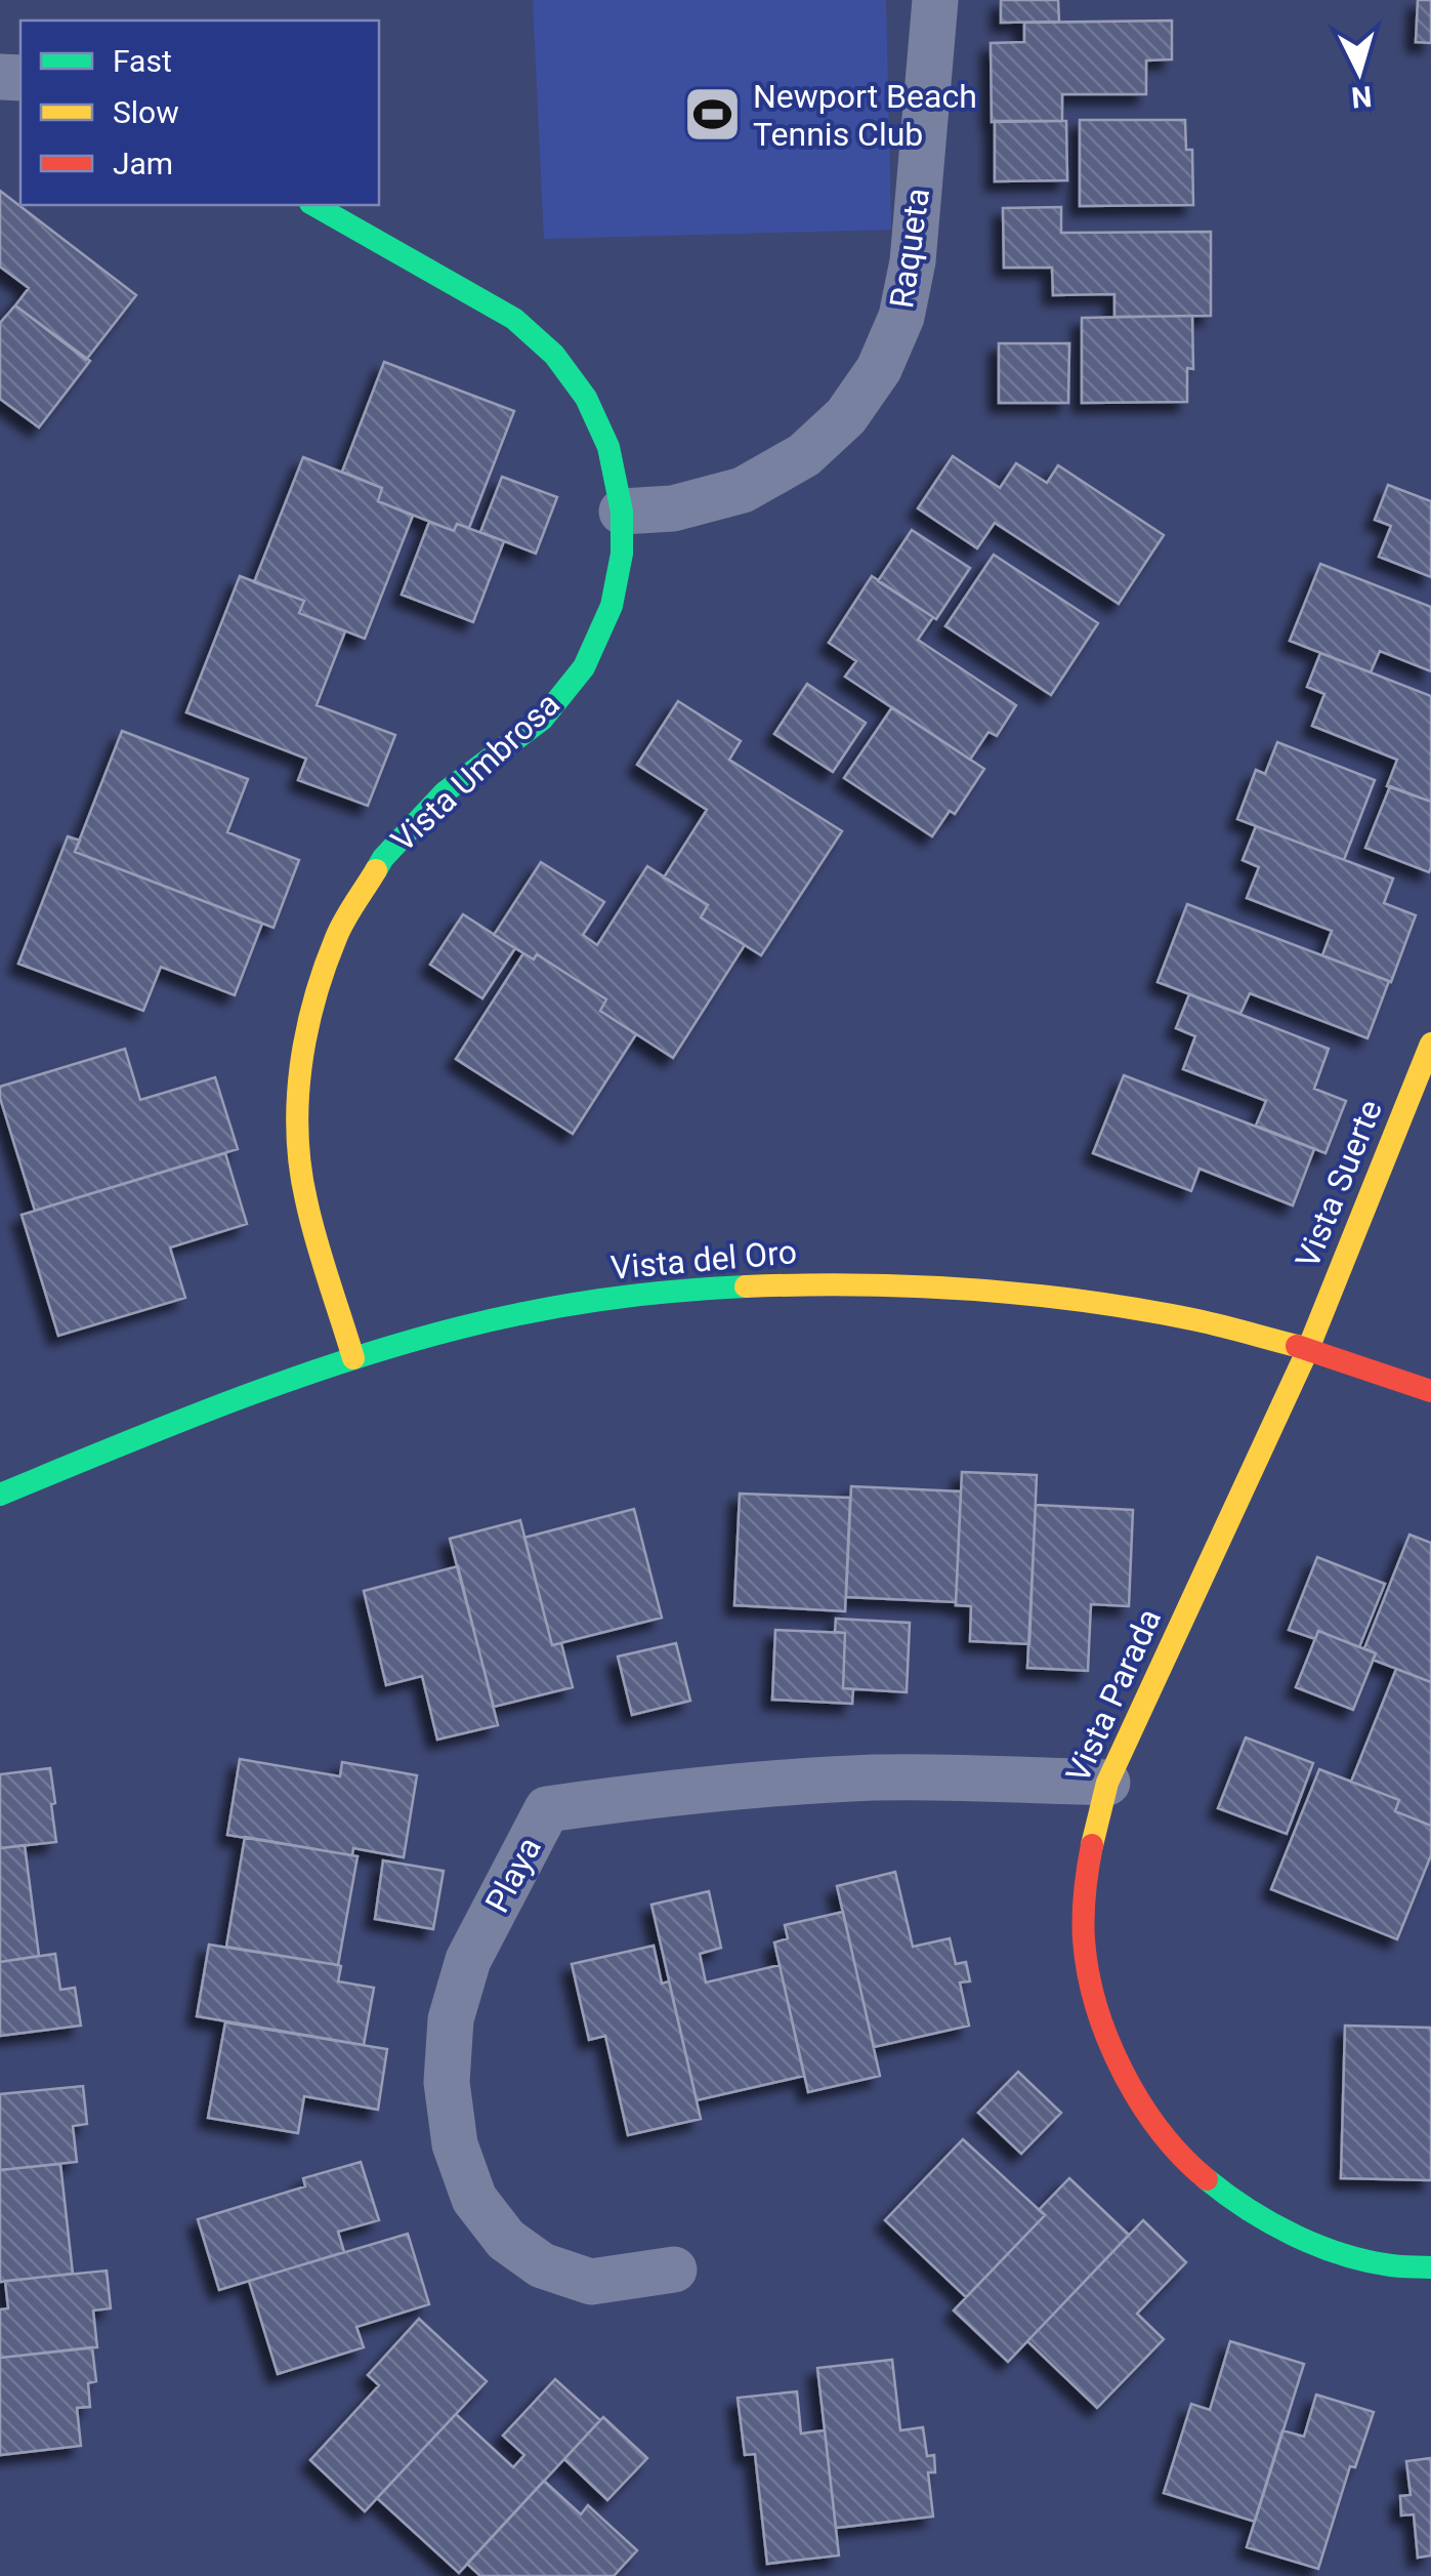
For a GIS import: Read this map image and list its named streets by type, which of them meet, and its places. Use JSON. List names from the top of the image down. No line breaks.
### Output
{"streets":{"street":["Raqueta","Vista Umbrosa","Vista Suerte","Vista del Oro","Vista Parada","Playa"]},"crossings":[["Raqueta","Vista Umbrosa"],["Vista Umbrosa","Vista del Oro"],["Vista Suerte","Vista del Oro"],["Vista Suerte","Vista Parada"],["Vista del Oro","Vista Parada"],["Vista Parada","Playa"]],"places":{"sports":["Newport Beach Tennis Club"]},"legend":["Fast","Slow","Jam"],"north":"bottom"}
